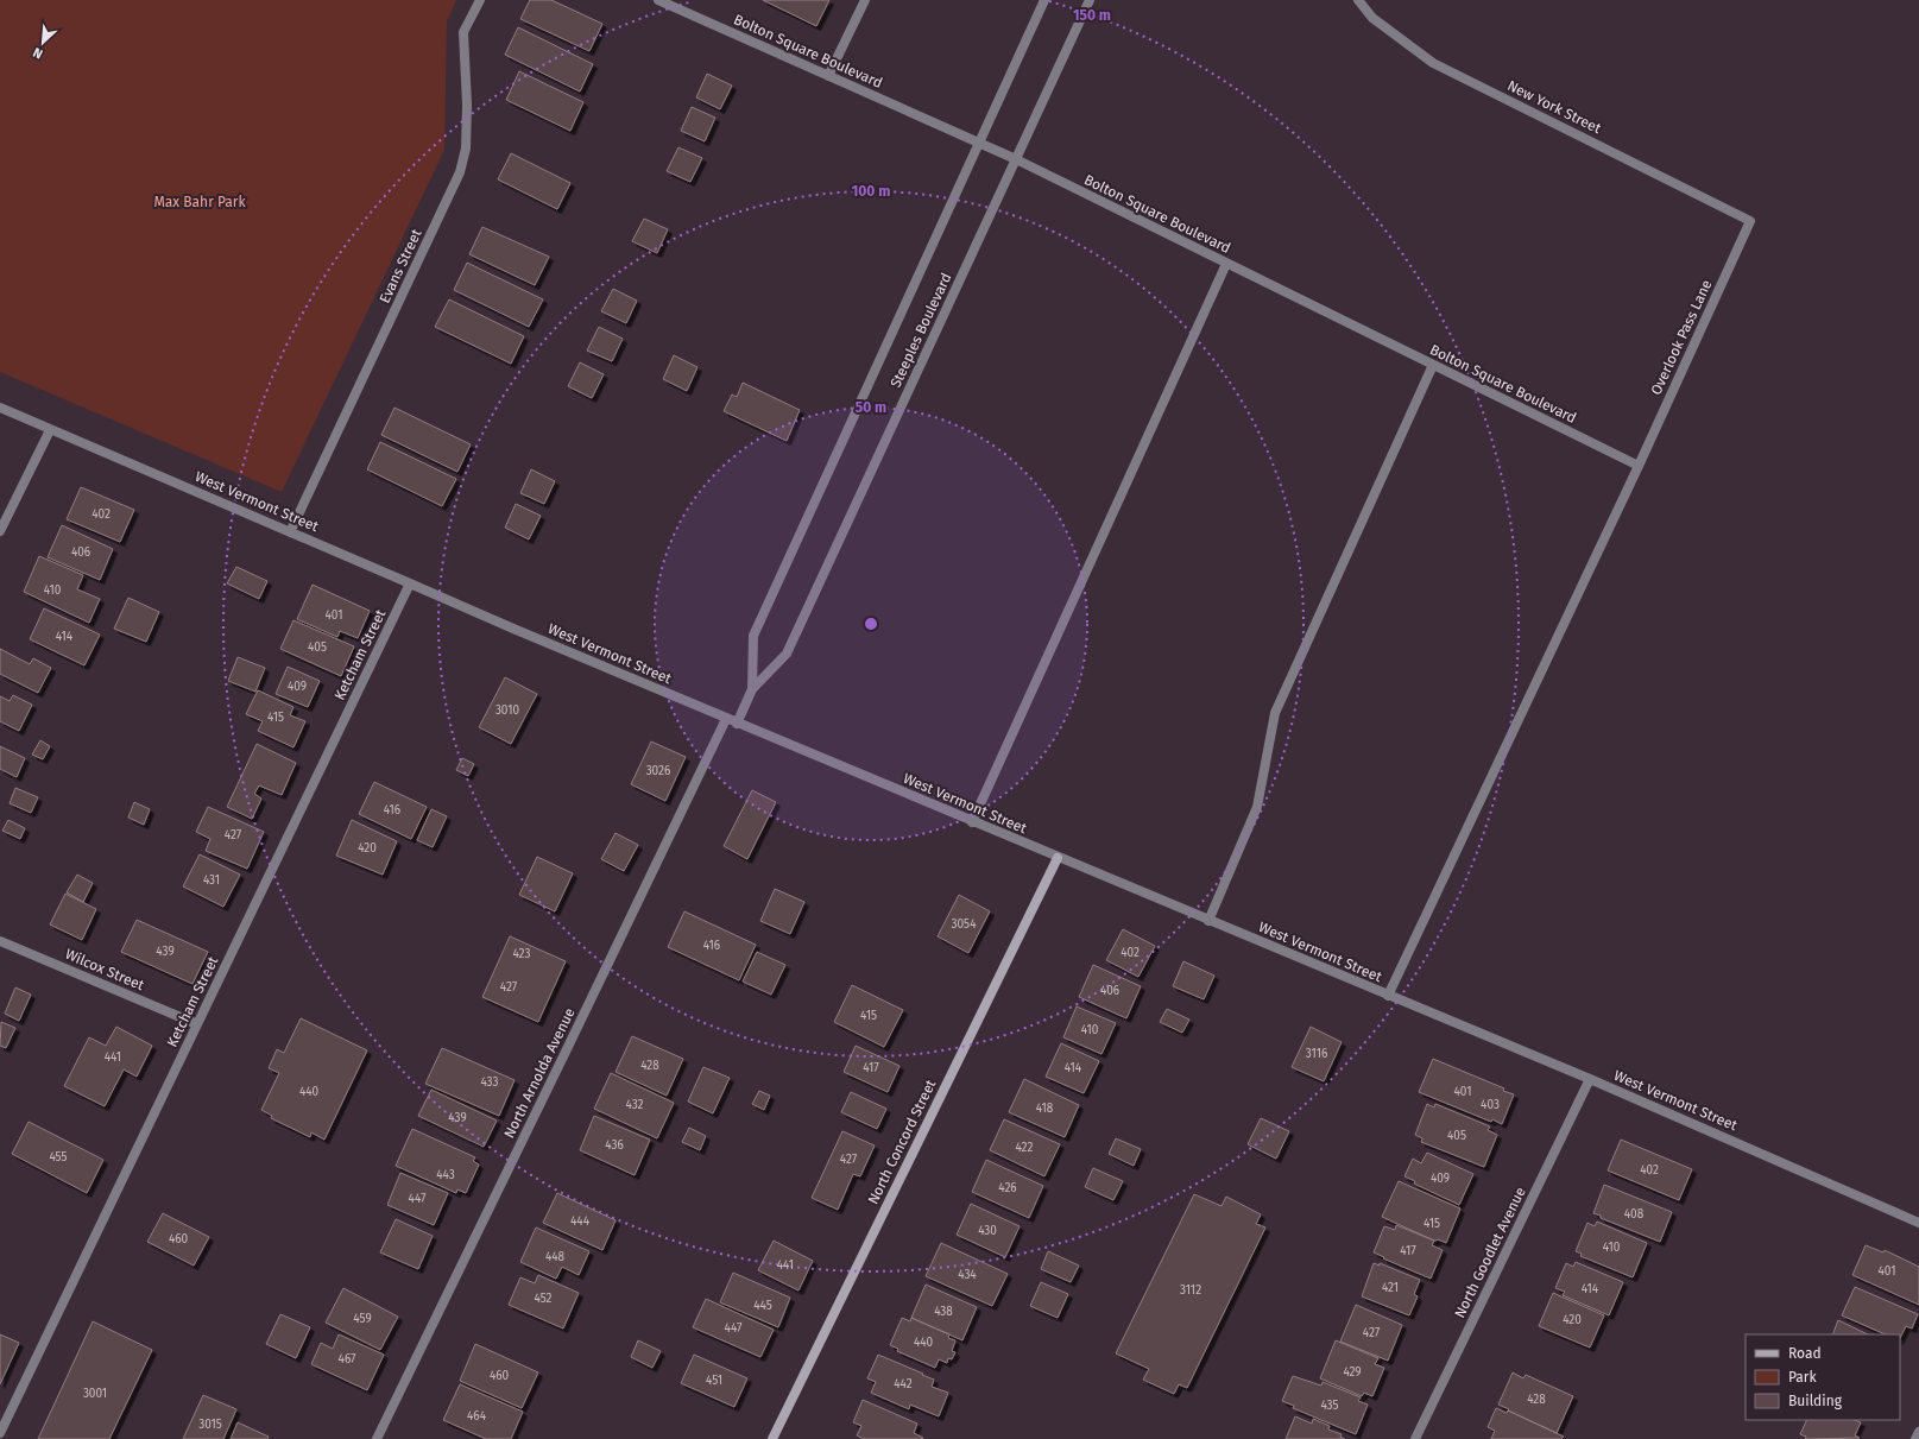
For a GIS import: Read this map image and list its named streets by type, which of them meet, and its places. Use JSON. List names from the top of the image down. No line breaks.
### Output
{"streets":{"main road":["North Concord Street"],"street":["Bolton Square Boulevard","New York Street","Evans Street","Steeples Boulevard","Overlook Pass Lane","West Vermont Street","Ketcham Street","Wilcox Street","North Arnolda Avenue","North Goodlet Avenue"]},"crossings":[["Bolton Square Boulevard","Steeples Boulevard"],["Bolton Square Boulevard","Overlook Pass Lane"],["New York Street","Overlook Pass Lane"],["Evans Street","West Vermont Street"],["Steeples Boulevard","West Vermont Street"],["Overlook Pass Lane","West Vermont Street"],["West Vermont Street","Ketcham Street"],["West Vermont Street","North Arnolda Avenue"],["West Vermont Street","North Concord Street"],["West Vermont Street","North Goodlet Avenue"],["Ketcham Street","Wilcox Street"]],"parks":["Max Bahr Park"],"house_numbers":["402","406","410","401","414","405","409","3010","415","3026","416","427","420","431","3054","416","439","402","423","427","406","415","410","3116","441","428","417","414","433","440","401","432","403","418","439","405","436","422","455","427","402","443","409","426","447","408","444","415","430","460","410","417","448","441","401","434","421","414","3112","452","445","438","459","420","447","427","440","467","429","460","451","442","3001","428","435","464","3015"],"legend":["Road","Park","Building"],"north":"bottom left","rings":["150 m","100 m","50 m"]}
